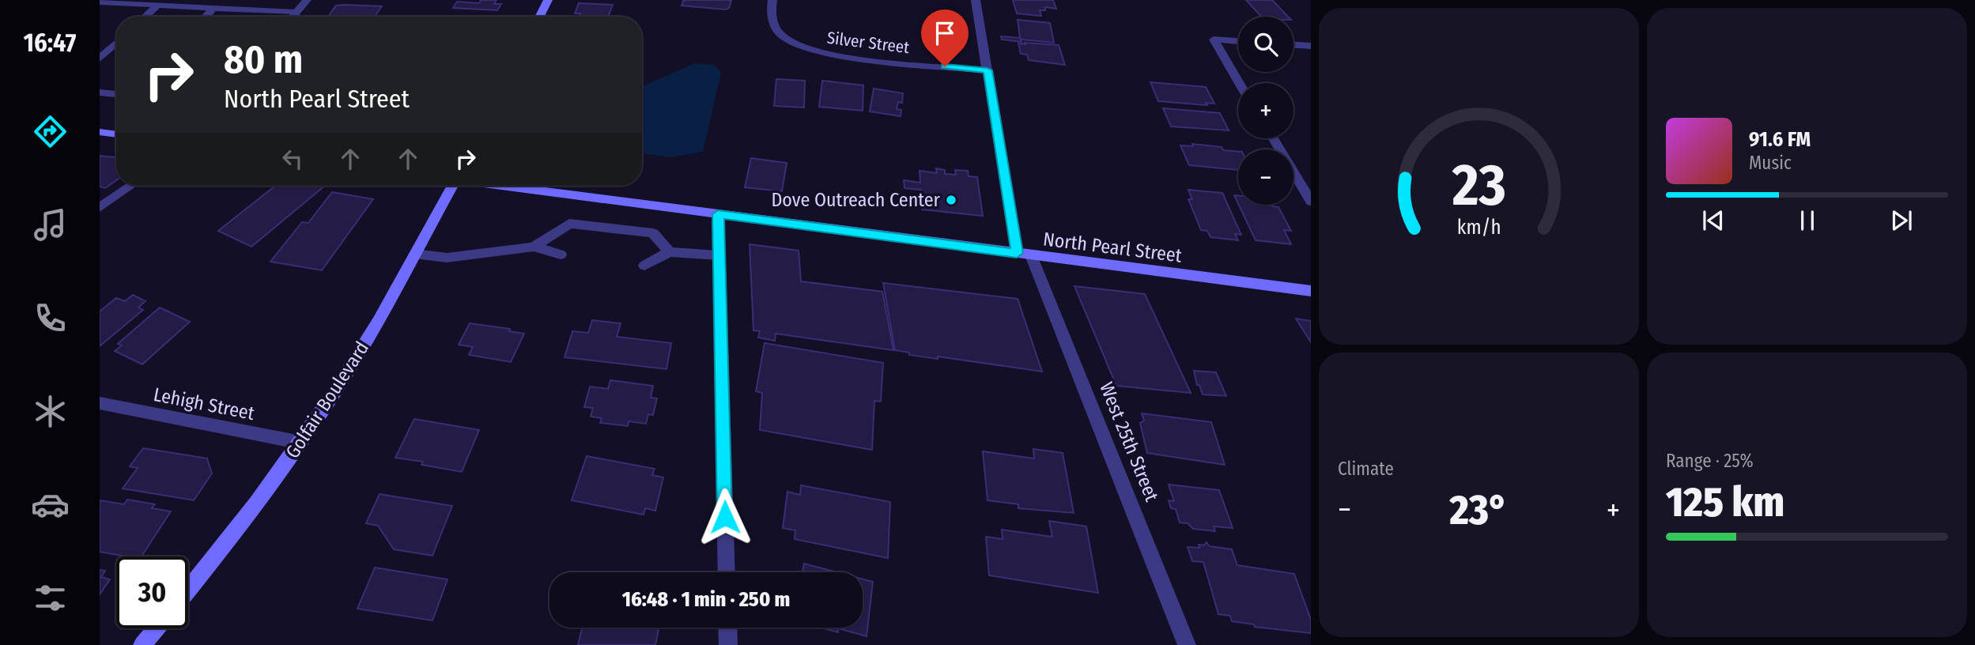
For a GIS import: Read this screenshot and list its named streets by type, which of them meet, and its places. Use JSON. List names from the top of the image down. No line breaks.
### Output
{"streets":{"street":["Silver Street","North Pearl Street","Golfair Boulevard","Lehigh Street","West 25th Street"]},"crossings":[["Silver Street","West 25th Street"],["North Pearl Street","West 25th Street"],["Golfair Boulevard","Lehigh Street"]],"places":["Dove Outreach Center"],"page":{"tabs":"16:47","map_buttons":["+","−"],"turn":["80 m","North Pearl Street"],"song":["91.6 FM","Music"],"tile":["Climate",["Range · 25%","125 km"]],"heat":["−","23°","+"],"limit":"30","trip":"16:48 · 1 min · 250 m","gauge":["23","km/h"]}}
